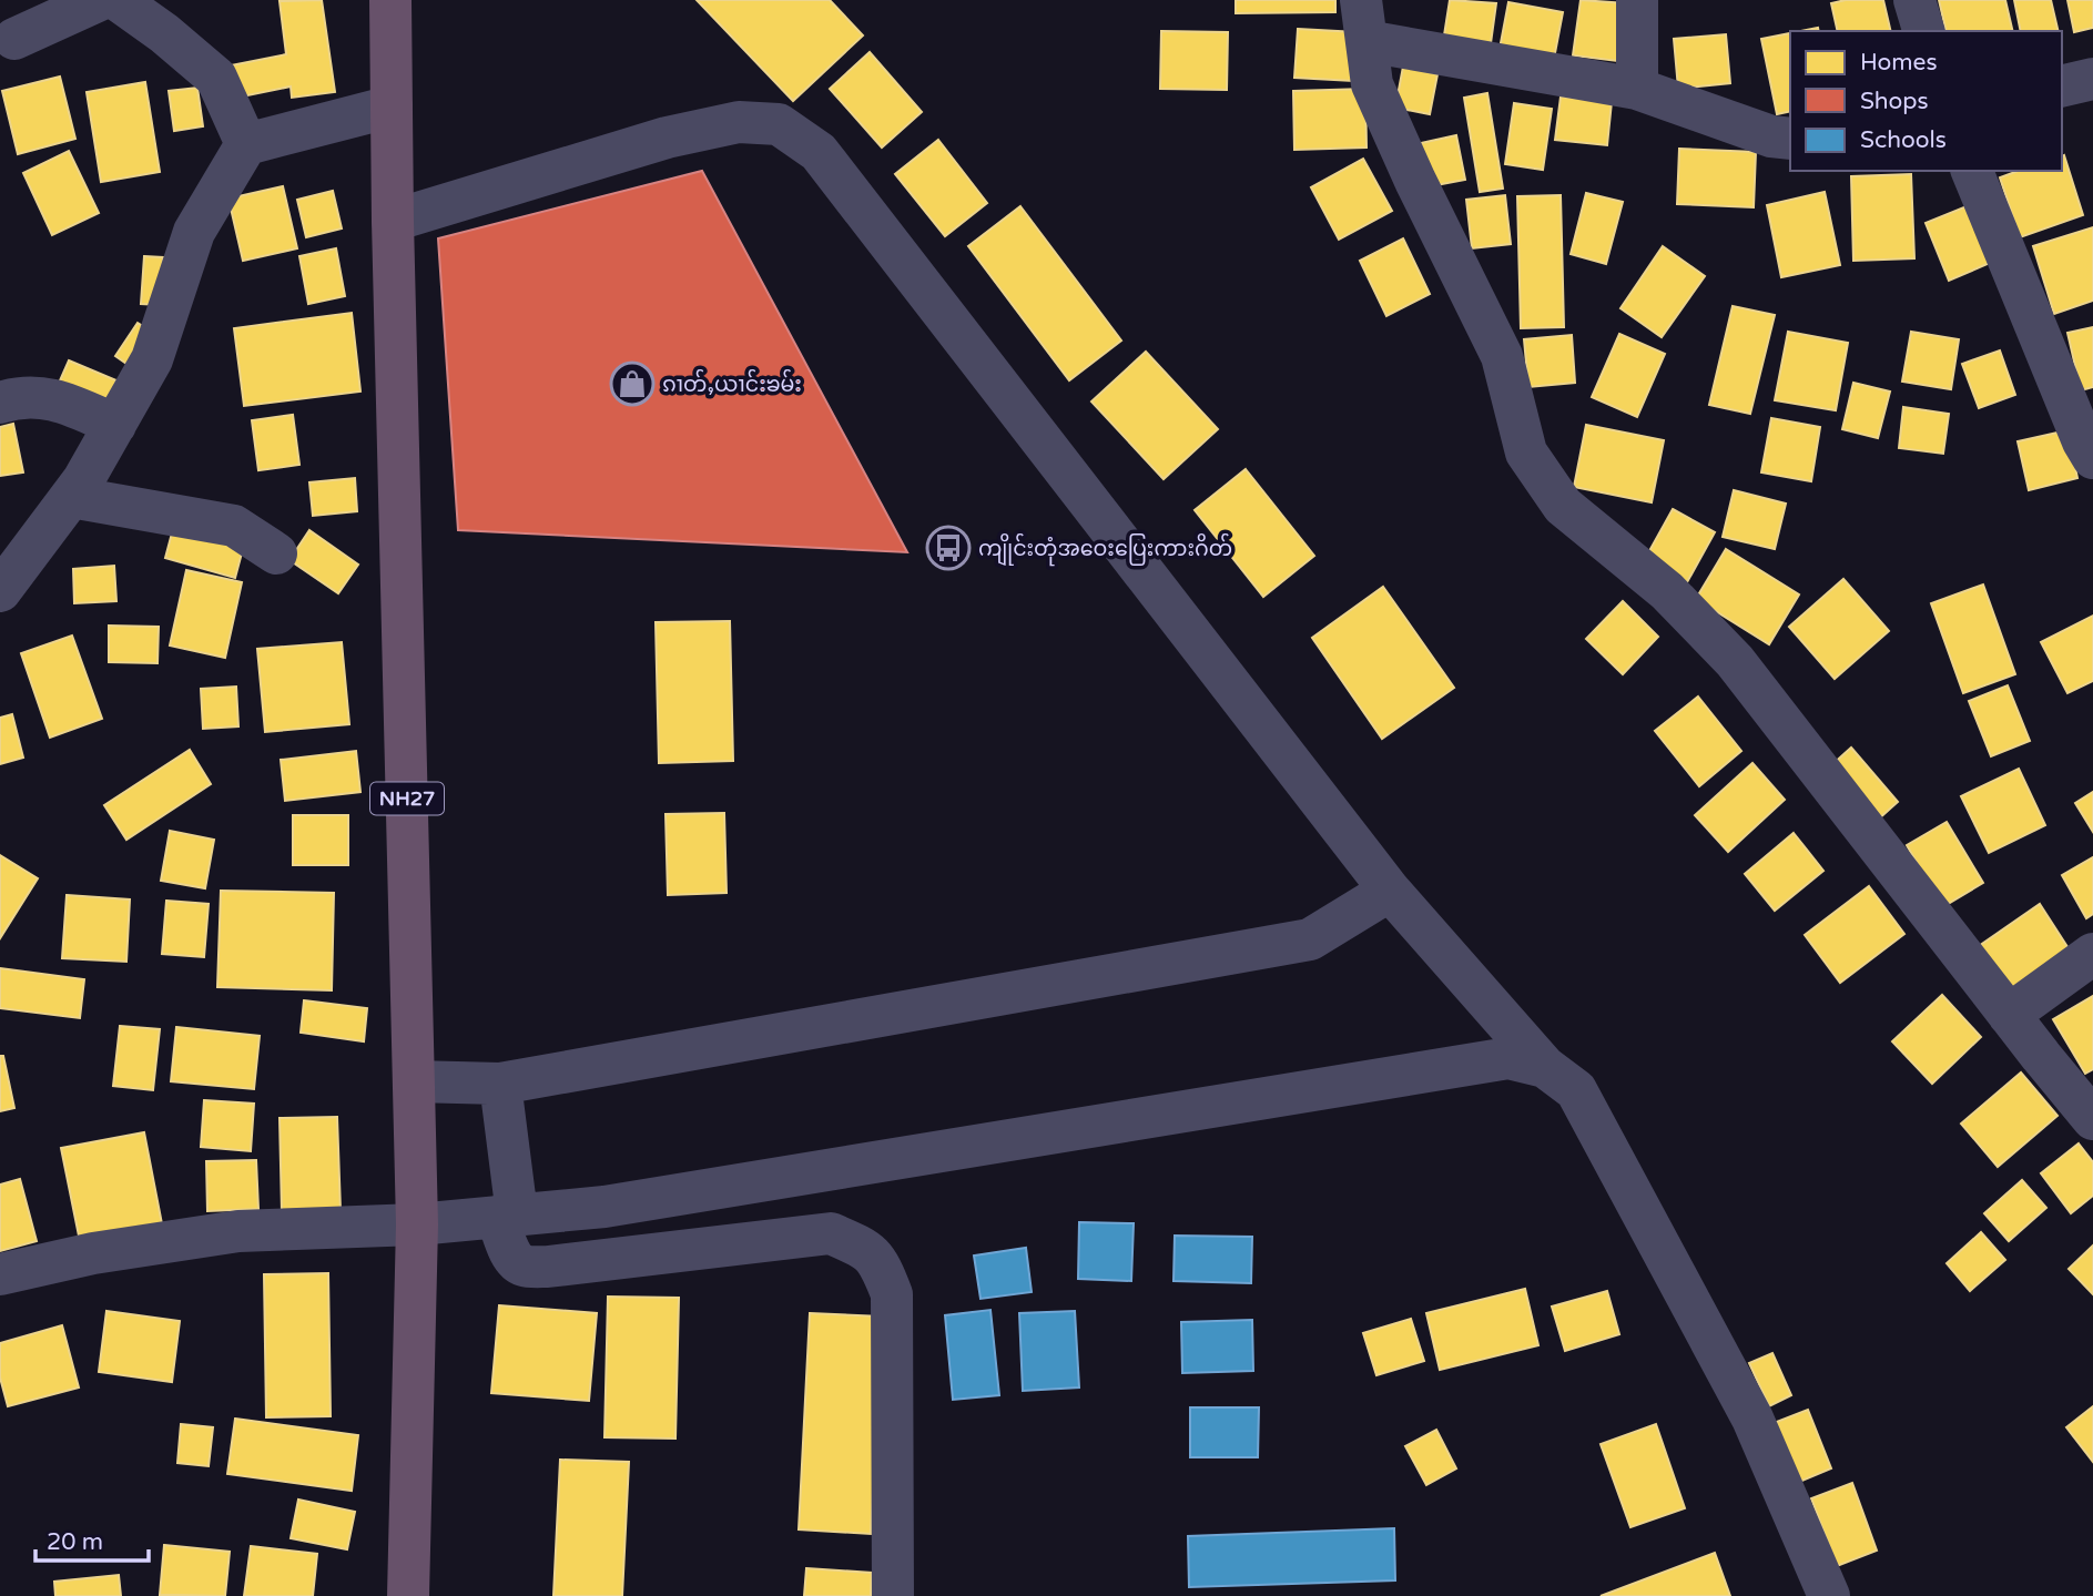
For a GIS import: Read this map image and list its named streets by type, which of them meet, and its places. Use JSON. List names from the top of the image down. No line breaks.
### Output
{"streets":{"highway":["NH27"]},"places":{"shop":["ၵၢတ်ႇယၢင်းၶမ်း"],"bus stop":["ကျိုင်းတုံအဝေးပြေးကားဂိတ်"]},"legend":["Homes","Shops","Schools"],"scale_bar":"20 m"}
